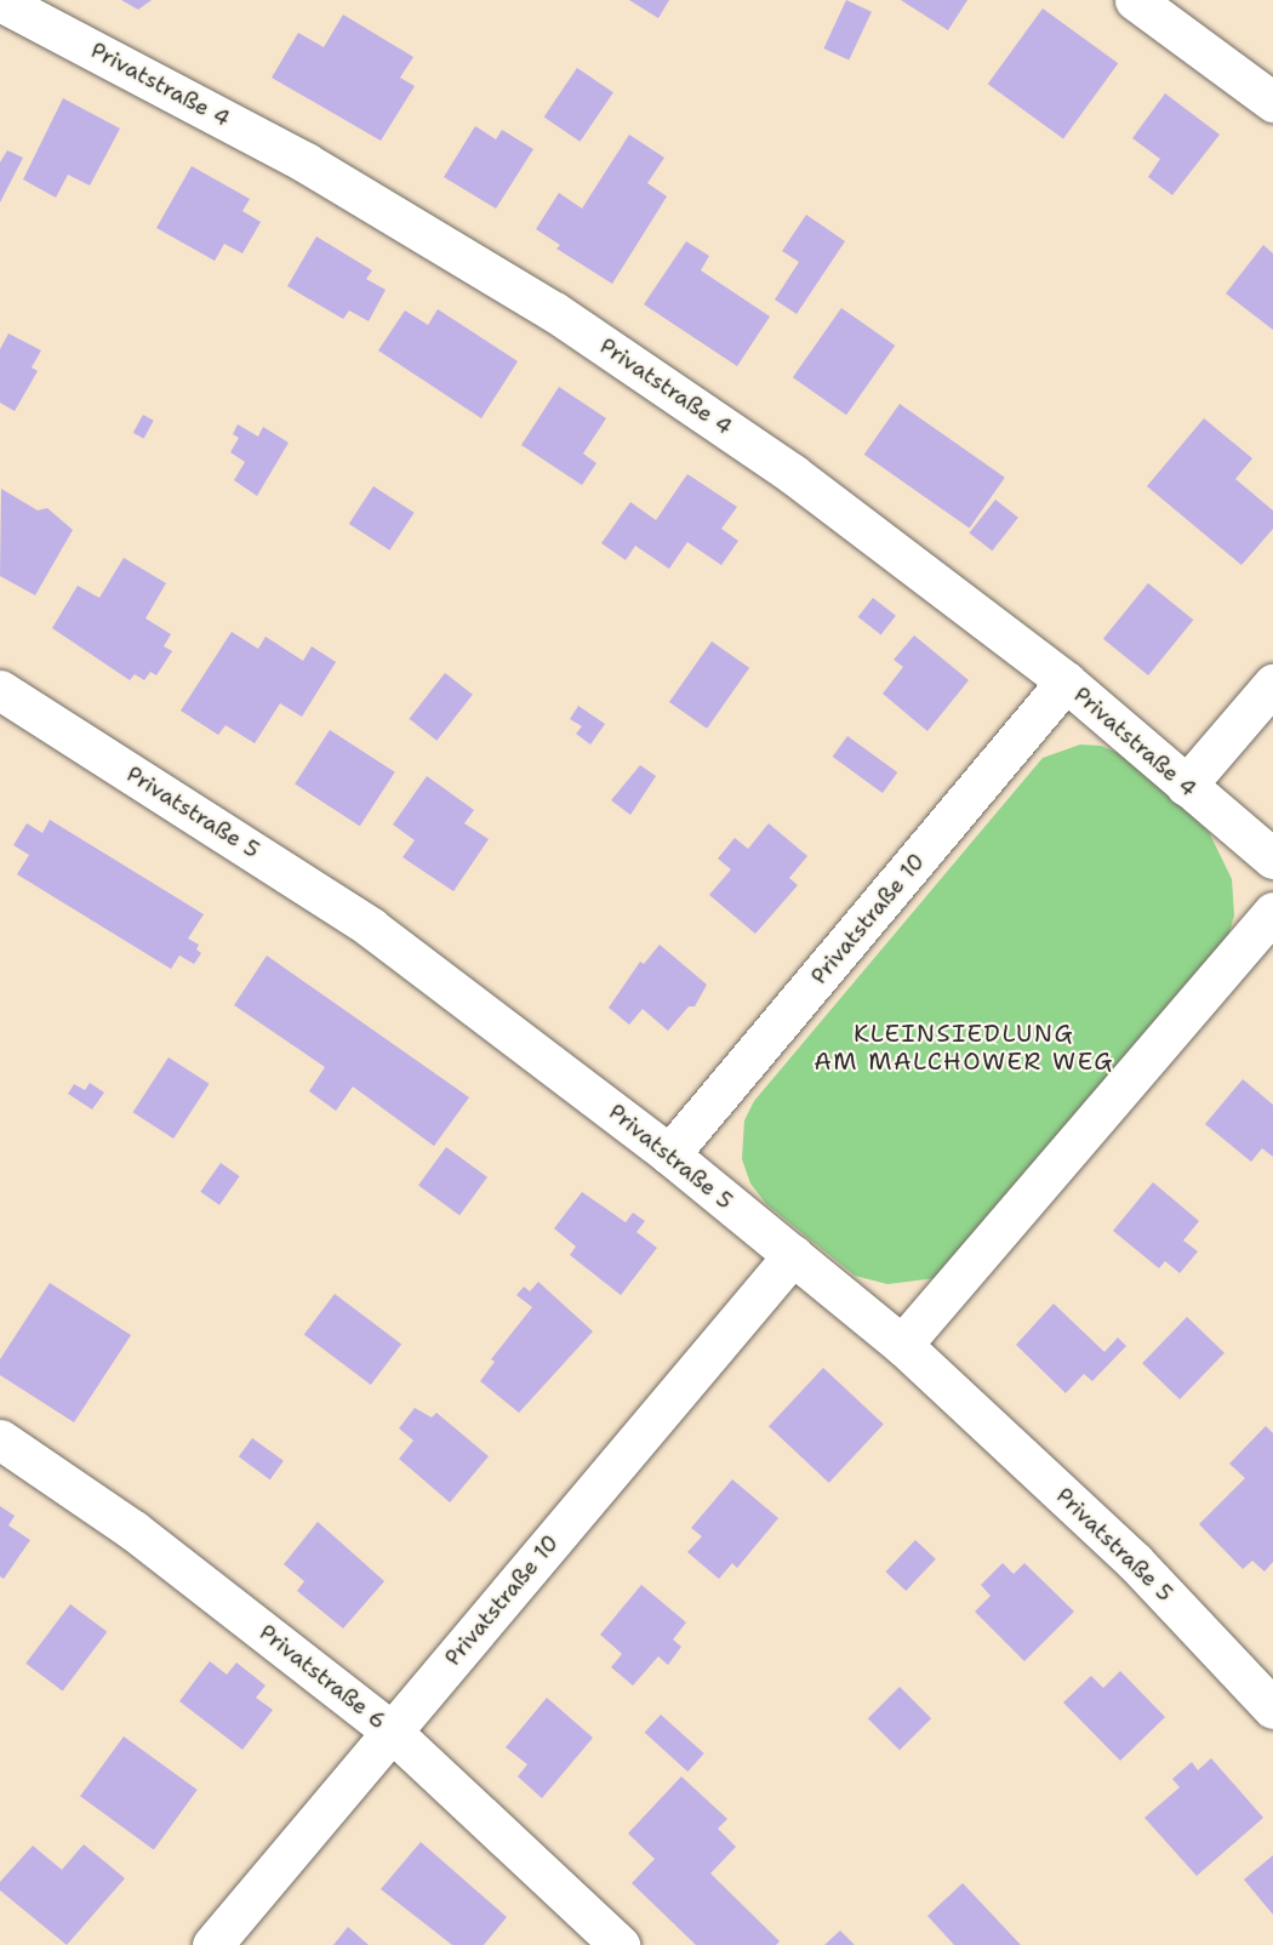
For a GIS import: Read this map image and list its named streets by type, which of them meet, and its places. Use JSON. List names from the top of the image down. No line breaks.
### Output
{"streets":{"street":["Privatstraße 4","Privatstraße 5","Privatstraße 10","Privatstraße 6"]},"crossings":[["Privatstraße 4","Privatstraße 10"],["Privatstraße 5","Privatstraße 10"],["Privatstraße 10","Privatstraße 6"]],"districts":["KLEINSIEDLUNG AM MALCHOWER WEG"]}
